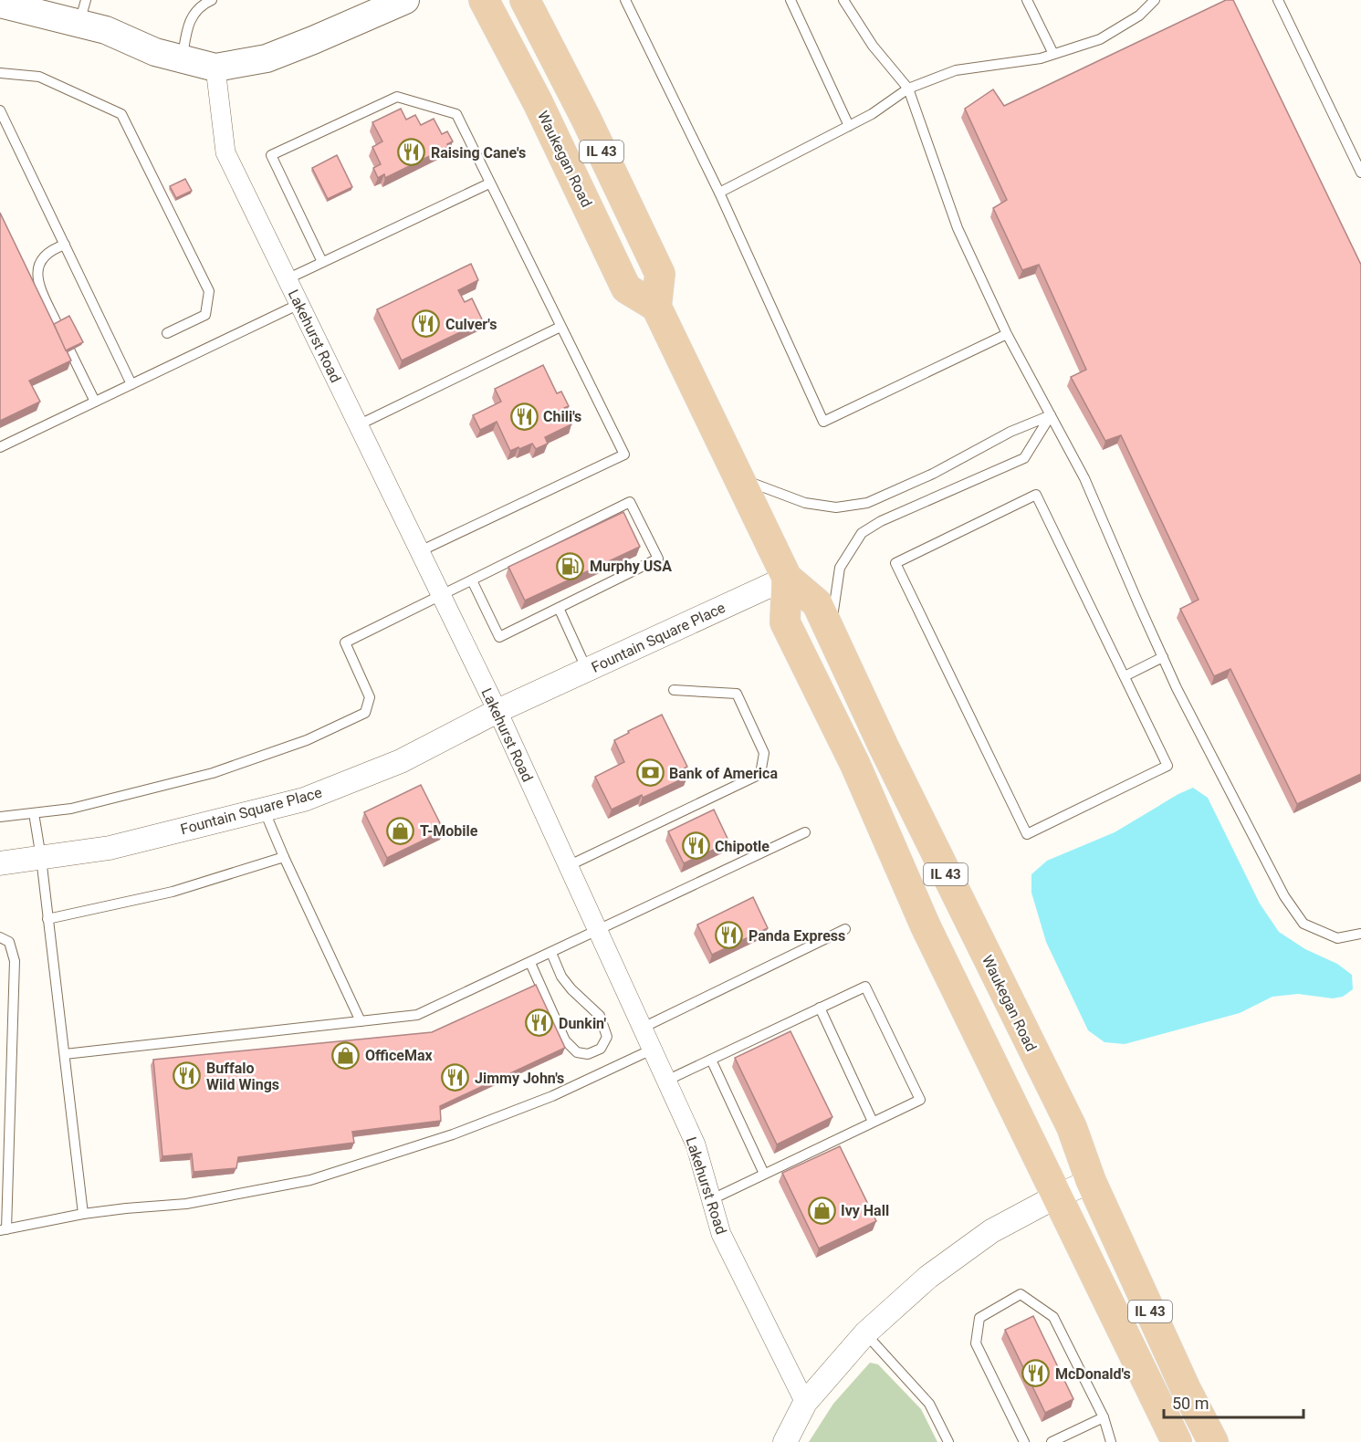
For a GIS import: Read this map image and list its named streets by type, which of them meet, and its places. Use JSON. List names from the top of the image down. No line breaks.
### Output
{"streets":{"main road":["IL 43","Waukegan Road"],"street":["Lakehurst Road","Fountain Square Place"]},"crossings":[["IL 43","Waukegan Road"],["Waukegan Road","Fountain Square Place"],["Lakehurst Road","Fountain Square Place"]],"places":{"restaurant":["Raising Cane's","Culver's","Chili's","Chipotle","Panda Express","Dunkin'","Buffalo Wild Wings","Jimmy John's","McDonald's"],"fuel station":["Murphy USA"],"bank":["Bank of America"],"shop":["T-Mobile","OfficeMax","Ivy Hall"]},"scale_bar":"50 m"}
